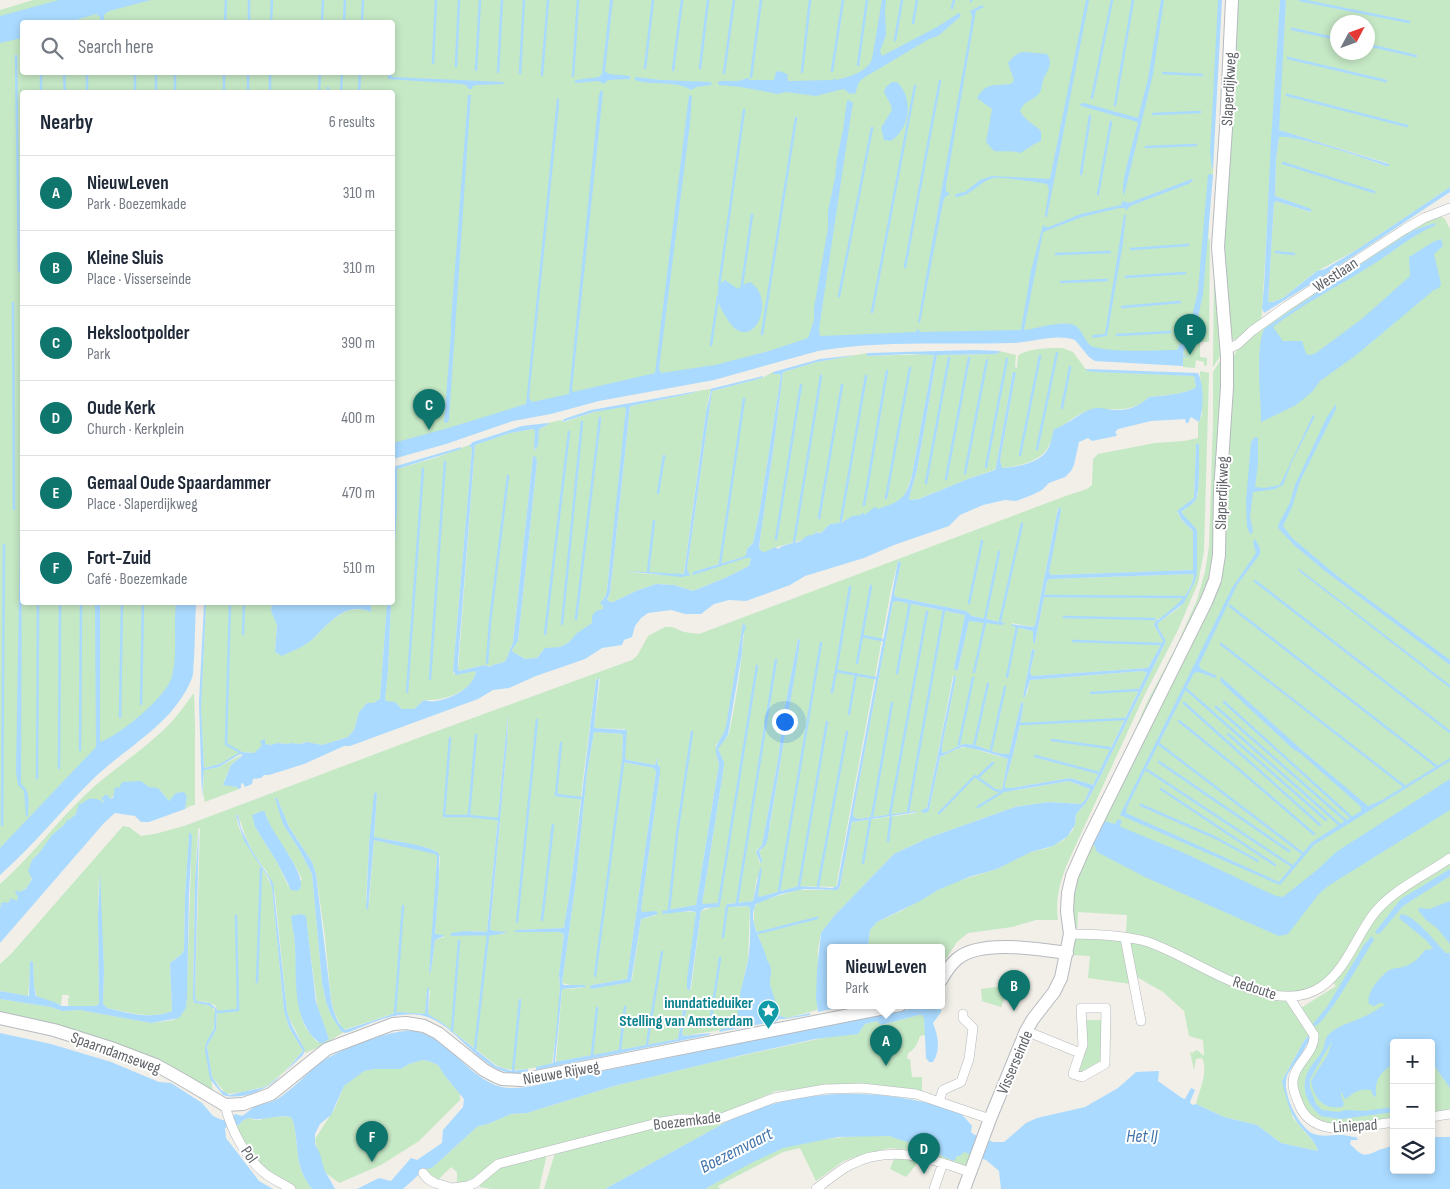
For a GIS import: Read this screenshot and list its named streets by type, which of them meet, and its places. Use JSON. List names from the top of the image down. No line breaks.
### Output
{"streets":{"street":["Slaperdijkweg","Westlaan","Redoute","Spaarndamseweg","Visserseinde","Nieuwe Rijweg","Boezemkade","Liniepad","Pol"]},"crossings":[["Slaperdijkweg","Westlaan"],["Slaperdijkweg","Redoute"],["Slaperdijkweg","Visserseinde"],["Redoute","Liniepad"],["Spaarndamseweg","Nieuwe Rijweg"],["Spaarndamseweg","Pol"],["Visserseinde","Boezemkade"],["Nieuwe Rijweg","Pol"]],"water":["Het IJ","Boezemvaart"],"places":{"place":["inundatieduiker Stelling van Amsterdam"]},"north":"top right","page":{"search":"Search here","heading":["Nearby","6 results"],"list":[{"mark":"A","name":"NieuwLeven","note":"Park · Boezemkade","value":"310 m"},{"mark":"B","name":"Kleine Sluis","note":"Place · Visserseinde","value":"310 m"},{"mark":"C","name":"Hekslootpolder","note":"Park","value":"390 m"},{"mark":"D","name":"Oude Kerk","note":"Church · Kerkplein","value":"400 m"},{"mark":"E","name":"Gemaal Oude Spaardammer","note":"Place · Slaperdijkweg","value":"470 m"},{"mark":"F","name":"Fort-Zuid","note":"Café · Boezemkade","value":"510 m"}],"pins":["E","C","B","A","F","D"],"popup":["NieuwLeven","Park"],"map_buttons":["+","−"]}}
